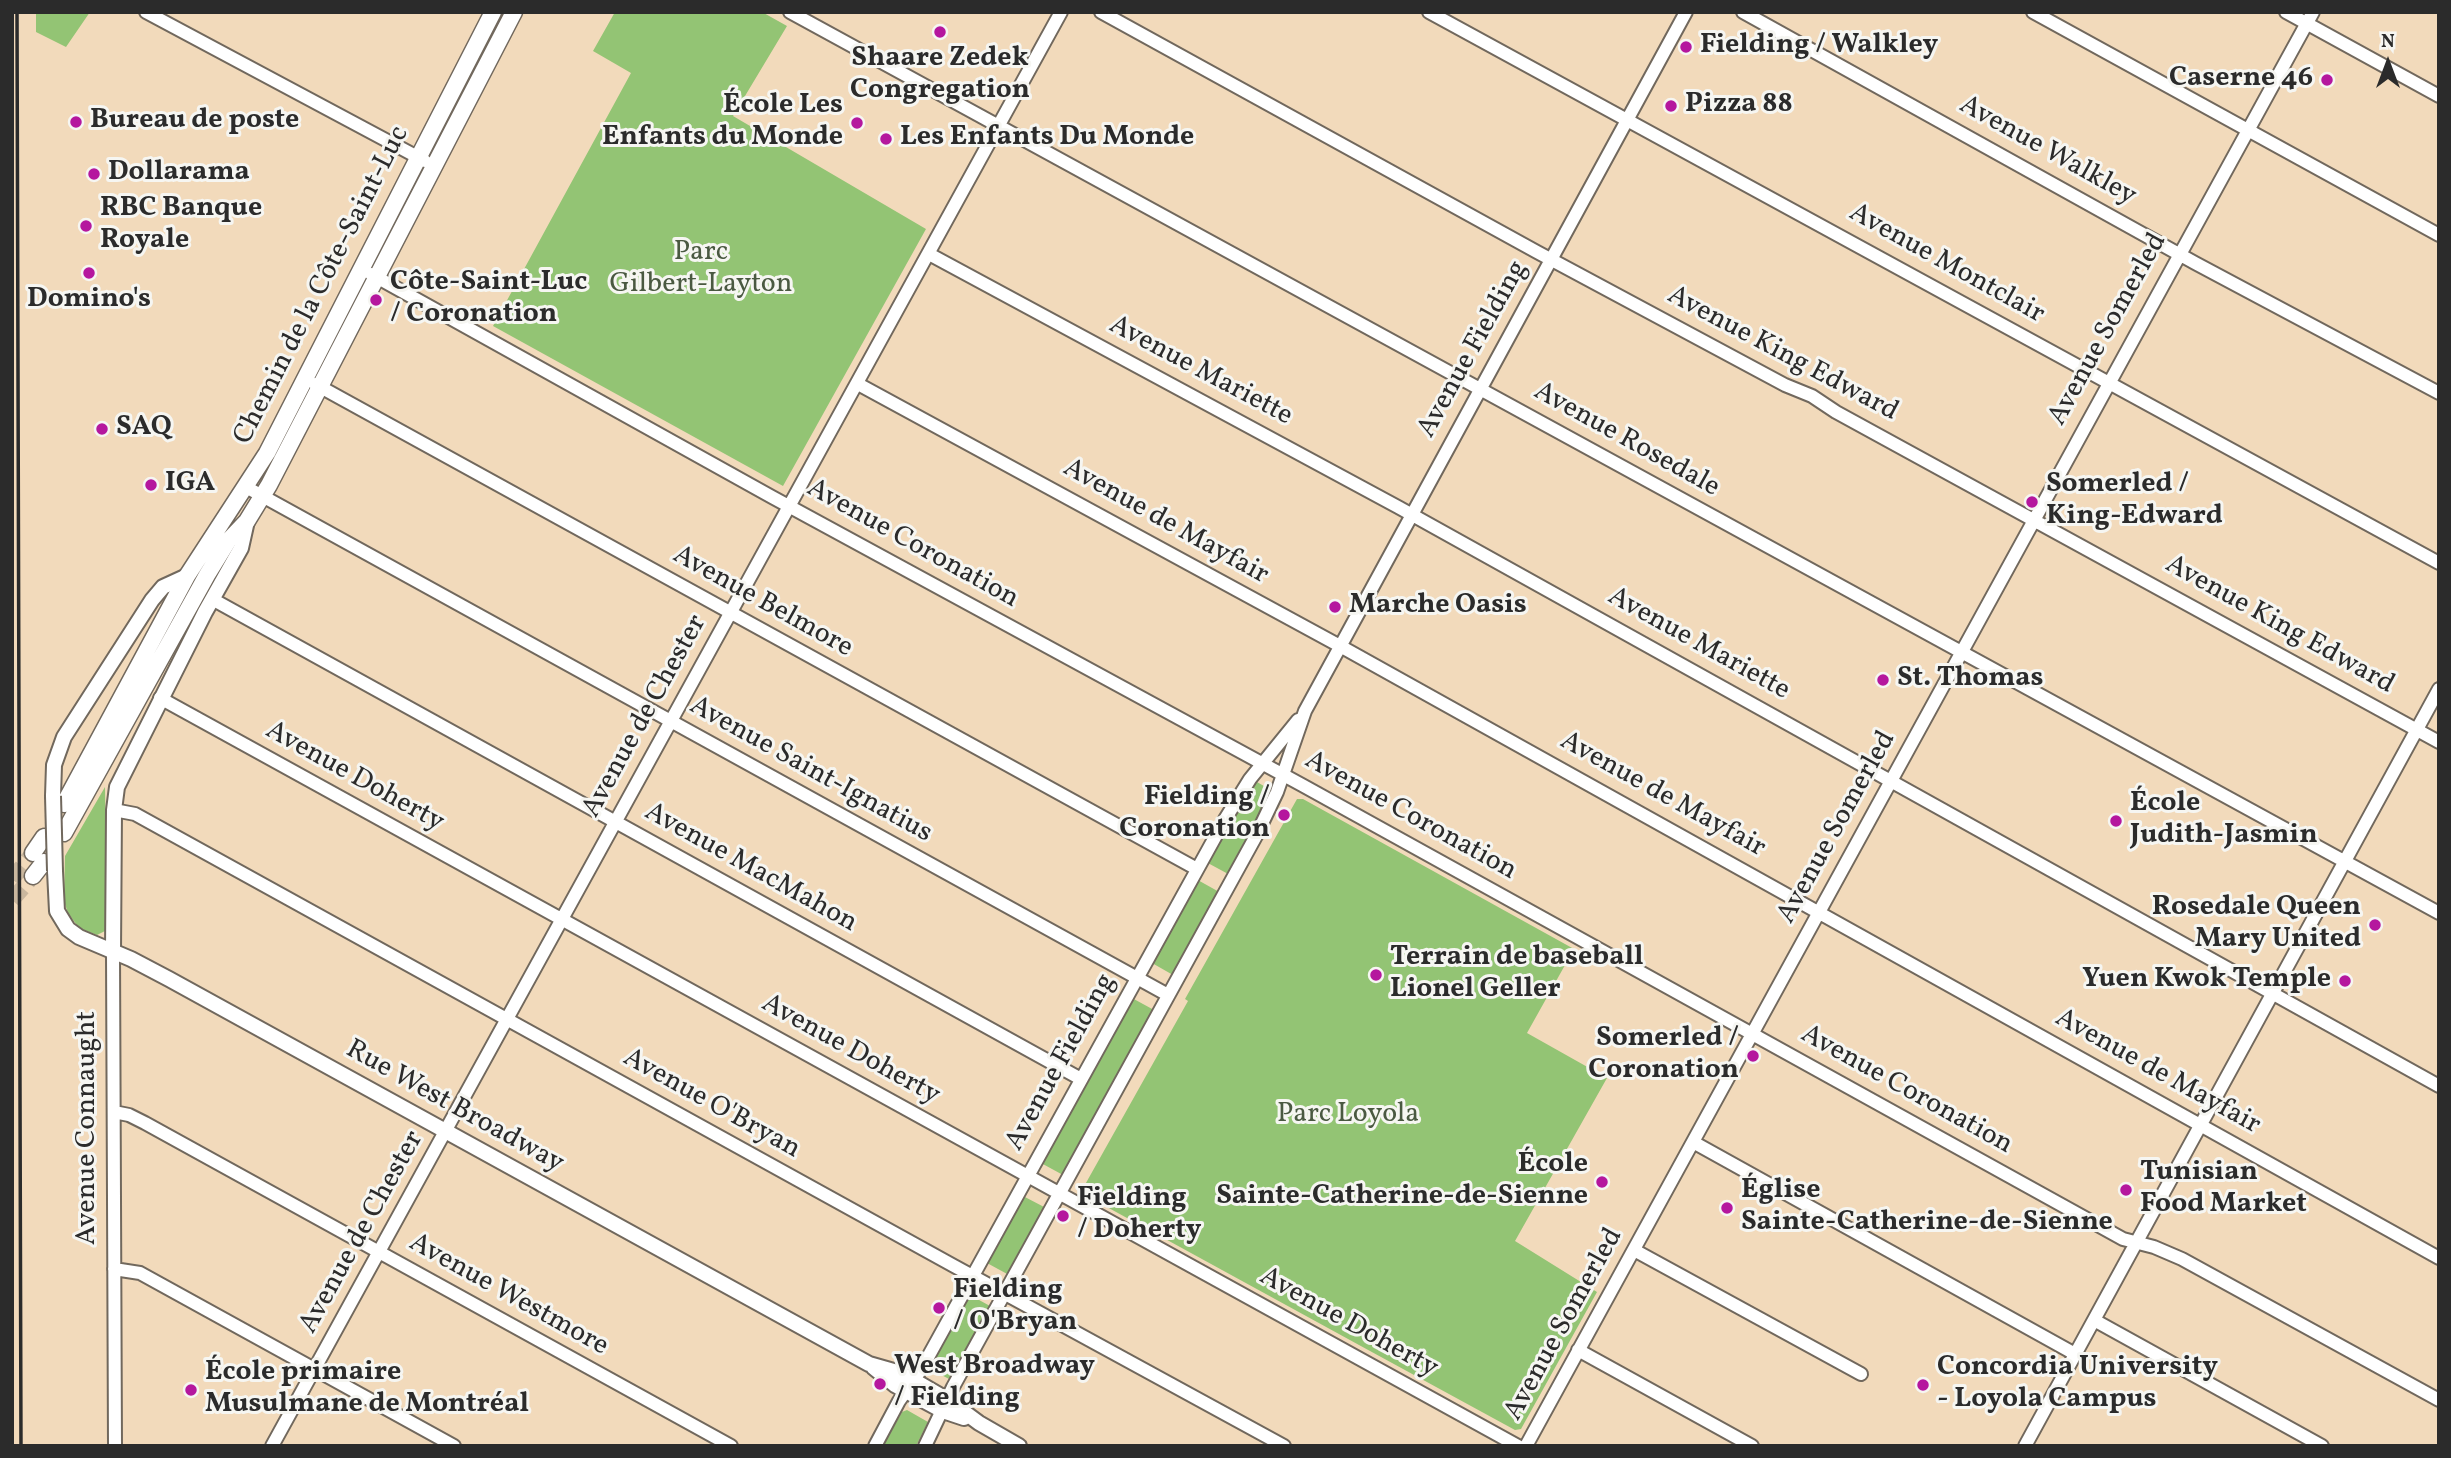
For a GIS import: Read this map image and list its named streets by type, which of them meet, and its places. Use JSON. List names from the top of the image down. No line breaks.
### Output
{"streets":{"main road":["Chemin de la Côte-Saint-Luc"],"street":["Avenue Walkley","Avenue Montclair","Avenue Somerled","Avenue Fielding","Avenue King Edward","Avenue Mariette","Avenue Rosedale","Avenue de Mayfair","Avenue Coronation","Avenue Belmore","Avenue de Chester","Avenue Saint-Ignatius","Avenue Doherty","Avenue MacMahon","Avenue O'Bryan","Rue West Broadway","Avenue Connaught","Avenue Westmore"]},"crossings":[["Avenue Walkley","Avenue Somerled"],["Avenue Montclair","Avenue Somerled"],["Avenue Montclair","Avenue Fielding"],["Chemin de la Côte-Saint-Luc","Avenue Coronation"],["Chemin de la Côte-Saint-Luc","Avenue Belmore"],["Chemin de la Côte-Saint-Luc","Avenue Saint-Ignatius"],["Chemin de la Côte-Saint-Luc","Avenue Doherty"],["Chemin de la Côte-Saint-Luc","Avenue MacMahon"],["Chemin de la Côte-Saint-Luc","Avenue O'Bryan"],["Chemin de la Côte-Saint-Luc","Rue West Broadway"],["Chemin de la Côte-Saint-Luc","Avenue Connaught"],["Avenue Somerled","Avenue King Edward"],["Avenue Somerled","Avenue Mariette"],["Avenue Somerled","Avenue Rosedale"],["Avenue Somerled","Avenue de Mayfair"],["Avenue Somerled","Avenue Coronation"],["Avenue Fielding","Avenue King Edward"],["Avenue Fielding","Avenue Mariette"],["Avenue Fielding","Avenue Rosedale"],["Avenue Fielding","Avenue de Mayfair"],["Avenue Fielding","Avenue Coronation"],["Avenue Fielding","Avenue Belmore"],["Avenue Fielding","Avenue Saint-Ignatius"],["Avenue Fielding","Avenue Doherty"],["Avenue Fielding","Avenue MacMahon"],["Avenue Fielding","Avenue O'Bryan"],["Avenue Fielding","Rue West Broadway"],["Avenue Mariette","Avenue de Chester"],["Avenue Rosedale","Avenue de Chester"],["Avenue de Mayfair","Avenue de Chester"],["Avenue Coronation","Avenue de Chester"],["Avenue Belmore","Avenue de Chester"],["Avenue de Chester","Avenue Saint-Ignatius"],["Avenue de Chester","Avenue Doherty"],["Avenue de Chester","Avenue MacMahon"],["Avenue de Chester","Avenue O'Bryan"],["Avenue de Chester","Rue West Broadway"],["Avenue de Chester","Avenue Westmore"],["Avenue O'Bryan","Avenue Connaught"],["Rue West Broadway","Avenue Connaught"],["Avenue Connaught","Avenue Westmore"]],"parks":["Parc Gilbert-Layton","Parc Loyola"],"places":["Shaare Zedek Congregation","Fielding / Walkley","Caserne 46","Pizza 88","Bureau de poste","École Les Enfants du Monde","Les Enfants Du Monde","Dollarama","RBC Banque Royale","Domino's","Côte-Saint-Luc / Coronation","SAQ","IGA","Somerled / King-Edward","Marche Oasis","St. Thomas","Fielding / Coronation","École Judith-Jasmin","Rosedale Queen Mary United","Terrain de baseball Lionel Geller","Yuen Kwok Temple","Somerled / Coronation","École Sainte-Catherine-de-Sienne","Tunisian Food Market","Église Sainte-Catherine-de-Sienne","Fielding / Doherty","Fielding / O'Bryan","West Broadway / Fielding","Concordia University - Loyola Campus","École primaire Musulmane de Montréal"],"north":"top"}
